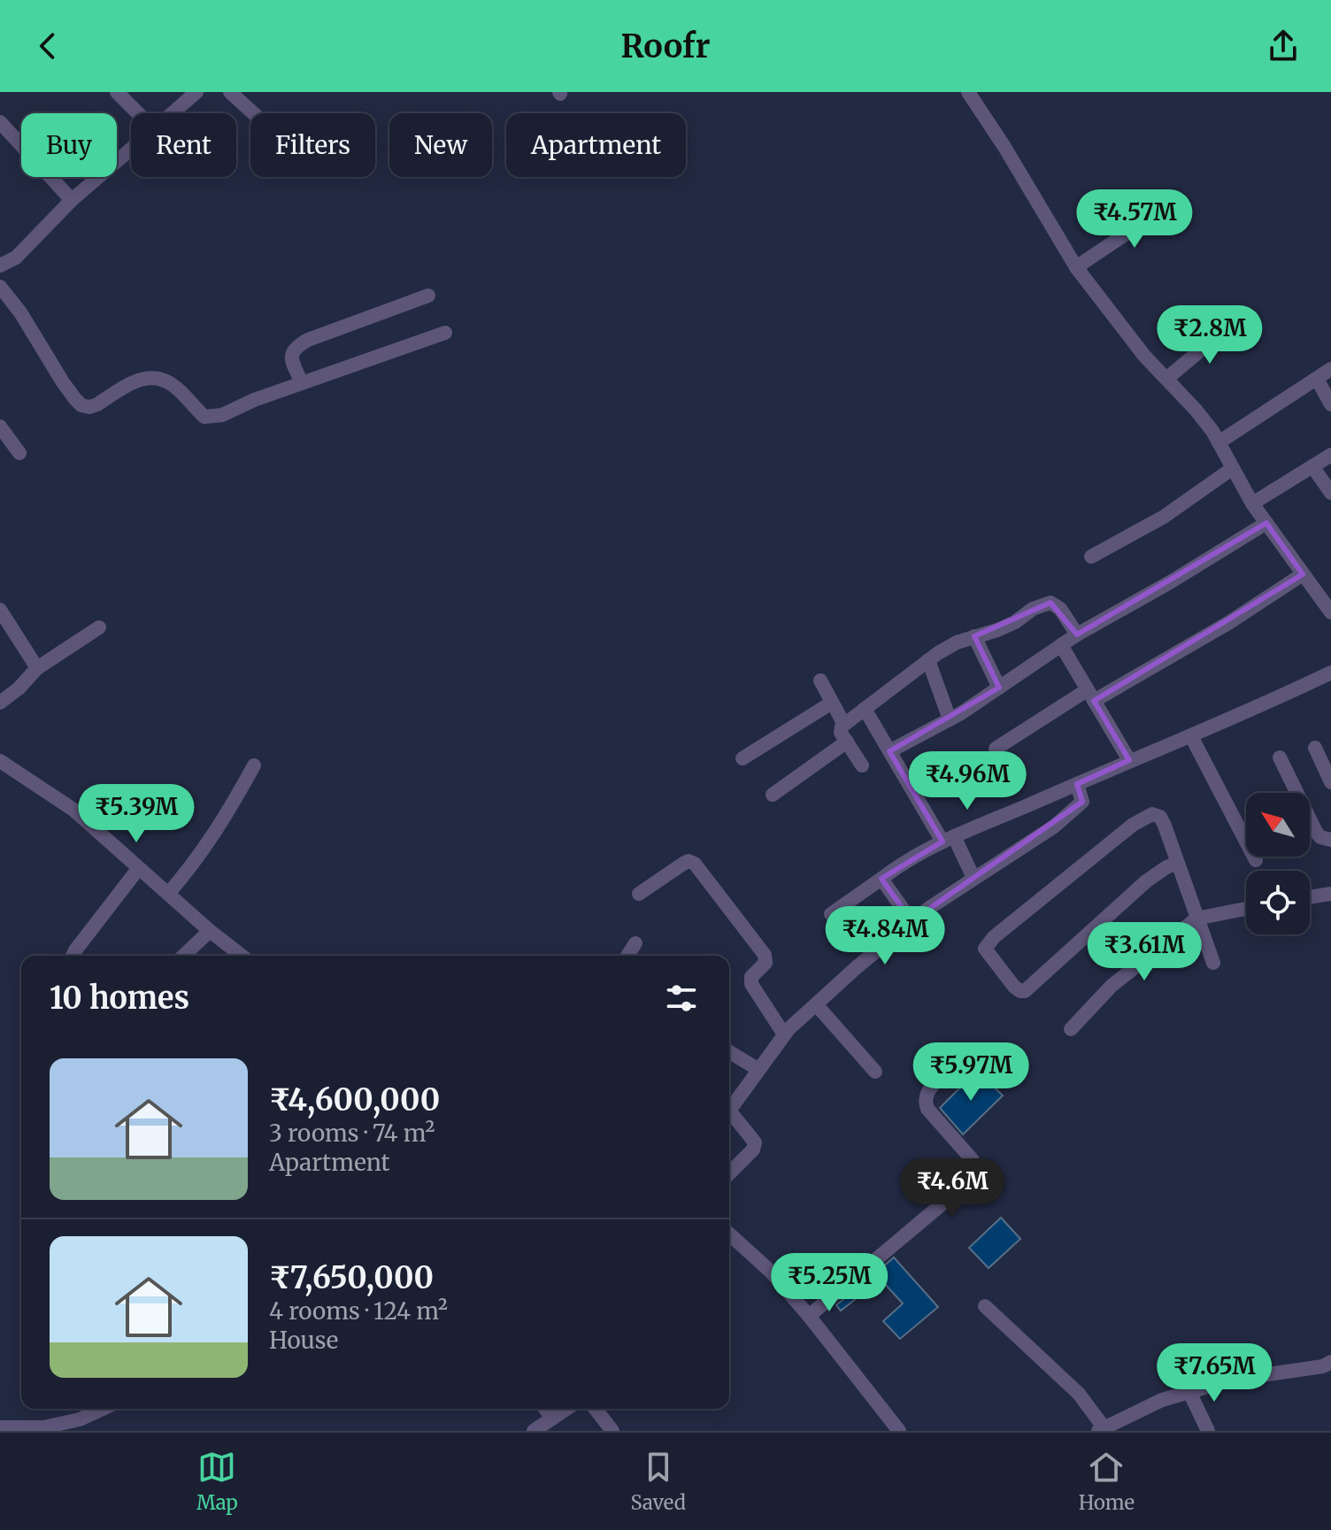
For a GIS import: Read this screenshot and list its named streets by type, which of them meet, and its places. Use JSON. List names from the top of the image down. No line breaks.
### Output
{"north":"top left","page":{"header":"Roofr","chip":["Buy","Rent","Filters","New","Apartment"],"price":["₹4.57M","₹2.8M","₹4.96M","₹5.39M","₹4.84M","₹3.61M","₹5.97M","₹4.6M","₹5.25M","₹7.65M"],"heading":"10 homes","list":[{"name":"₹4,600,000","note":"3 rooms · 74 m² · Apartment"},{"name":"₹7,650,000","note":"4 rooms · 124 m² · House"}],"tabs":["Map","Saved","Home"]}}
